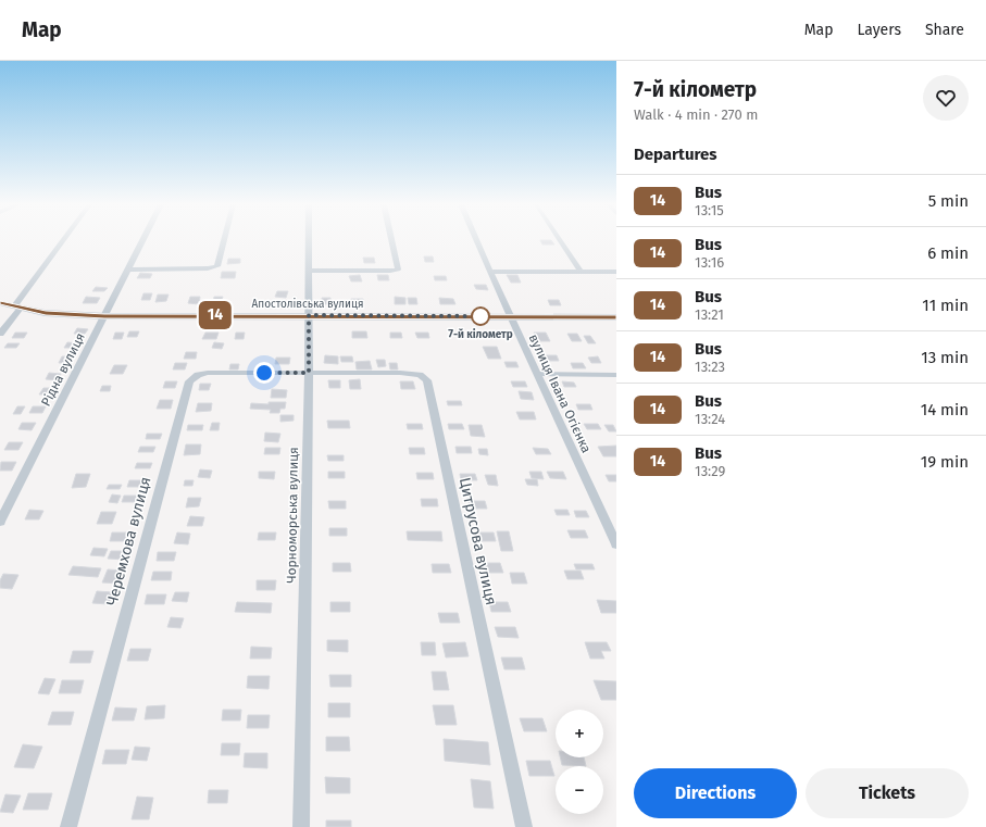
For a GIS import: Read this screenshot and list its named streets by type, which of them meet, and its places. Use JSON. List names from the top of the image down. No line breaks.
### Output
{"streets":{"street":["Апостолівська вулиця","Рідна вулиця","вулиця Івана Огієнка","Чорноморська вулиця","Черемхова вулиця","Цитрусова вулиця"]},"crossings":[["Апостолівська вулиця","Рідна вулиця"],["Апостолівська вулиця","вулиця Івана Огієнка"],["Апостолівська вулиця","Чорноморська вулиця"],["Чорноморська вулиця","Черемхова вулиця"],["Чорноморська вулиця","Цитрусова вулиця"],["Черемхова вулиця","Цитрусова вулиця"]],"places":["7-й кілометр"],"lines":["bus line 14"],"page":{"header":"Map","nav":["Map","Layers","Share"],"on_map":"14","heading":[["7-й кілометр","Walk · 4 min · 270 m"],"Departures"],"list":[{"mark":"14","name":"Bus","note":"13:15","value":"5 min"},{"mark":"14","name":"Bus","note":"13:16","value":"6 min"},{"mark":"14","name":"Bus","note":"13:21","value":"11 min"},{"mark":"14","name":"Bus","note":"13:23","value":"13 min"},{"mark":"14","name":"Bus","note":"13:24","value":"14 min"},{"mark":"14","name":"Bus","note":"13:29","value":"19 min"}],"map_buttons":["+","−"],"buttons":["Directions","Tickets"]}}
